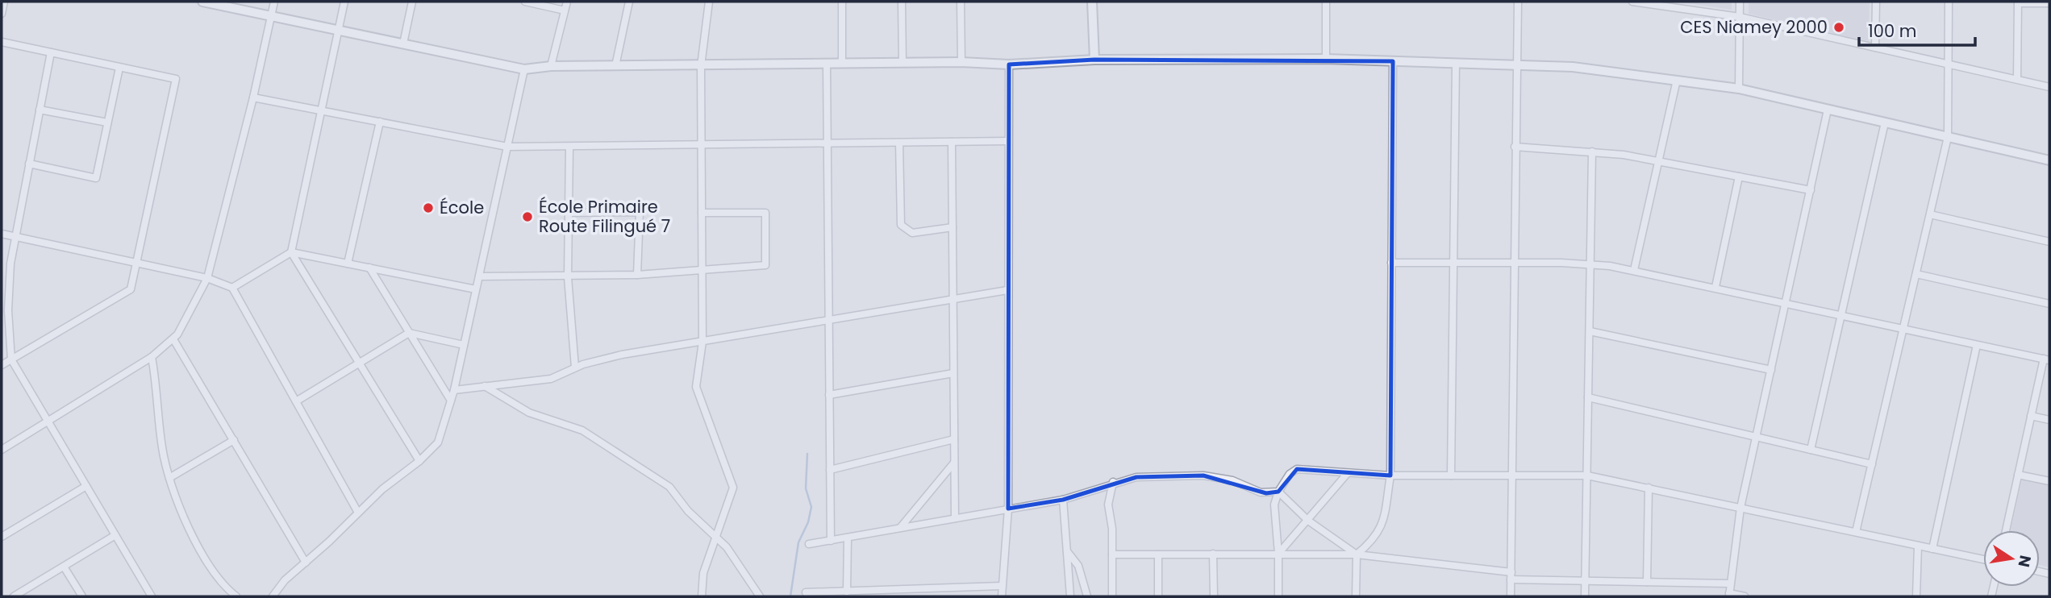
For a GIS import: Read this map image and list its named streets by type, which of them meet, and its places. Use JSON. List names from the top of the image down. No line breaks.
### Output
{"places":["CES Niamey 2000","École","École Primaire Route Filingué 7"],"scale_bar":"100 m","north":"right"}
